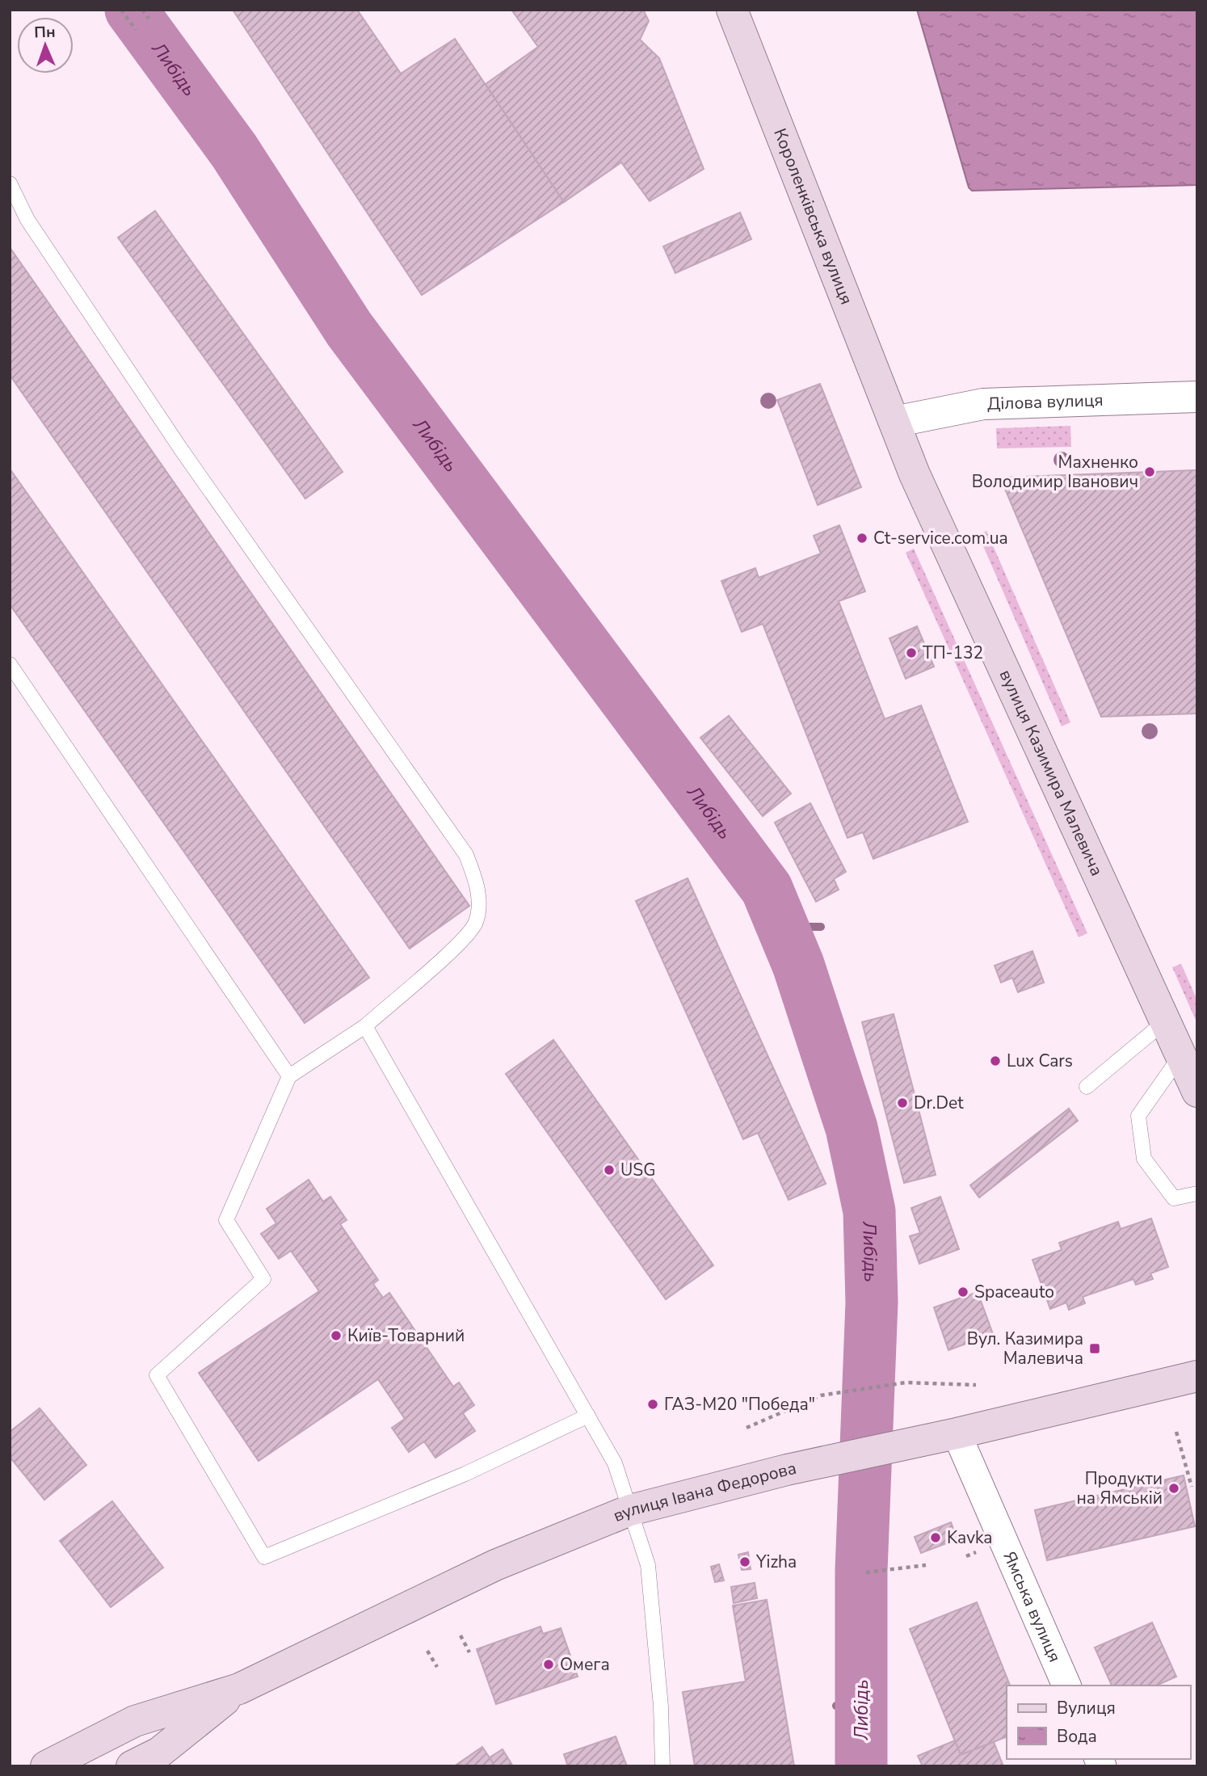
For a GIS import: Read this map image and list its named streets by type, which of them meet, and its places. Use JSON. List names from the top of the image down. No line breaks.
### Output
{"streets":{"main road":["Короленківська вулиця","вулиця Казимира Малевича","вулиця Івана Федорова"],"street":["Ділова вулиця","Ямська вулиця"]},"crossings":[["Короленківська вулиця","Ділова вулиця"],["Короленківська вулиця","вулиця Казимира Малевича"],["Ділова вулиця","вулиця Казимира Малевича"],["вулиця Івана Федорова","Ямська вулиця"]],"water":["Либідь"],"places":{"other":["Махненко Володимир Іванович","Ct-service.com.ua","ТП-132","Lux Cars","Dr.Det","USG","Spaceauto","Київ-Товарний","ГАЗ-М20 \"Победа\"","Продукти на Ямській","Kavka","Yizha","Омега"],"transit":["Вул. Казимира Малевича"]},"legend":["Вулиця","Вода"],"north":"top"}
